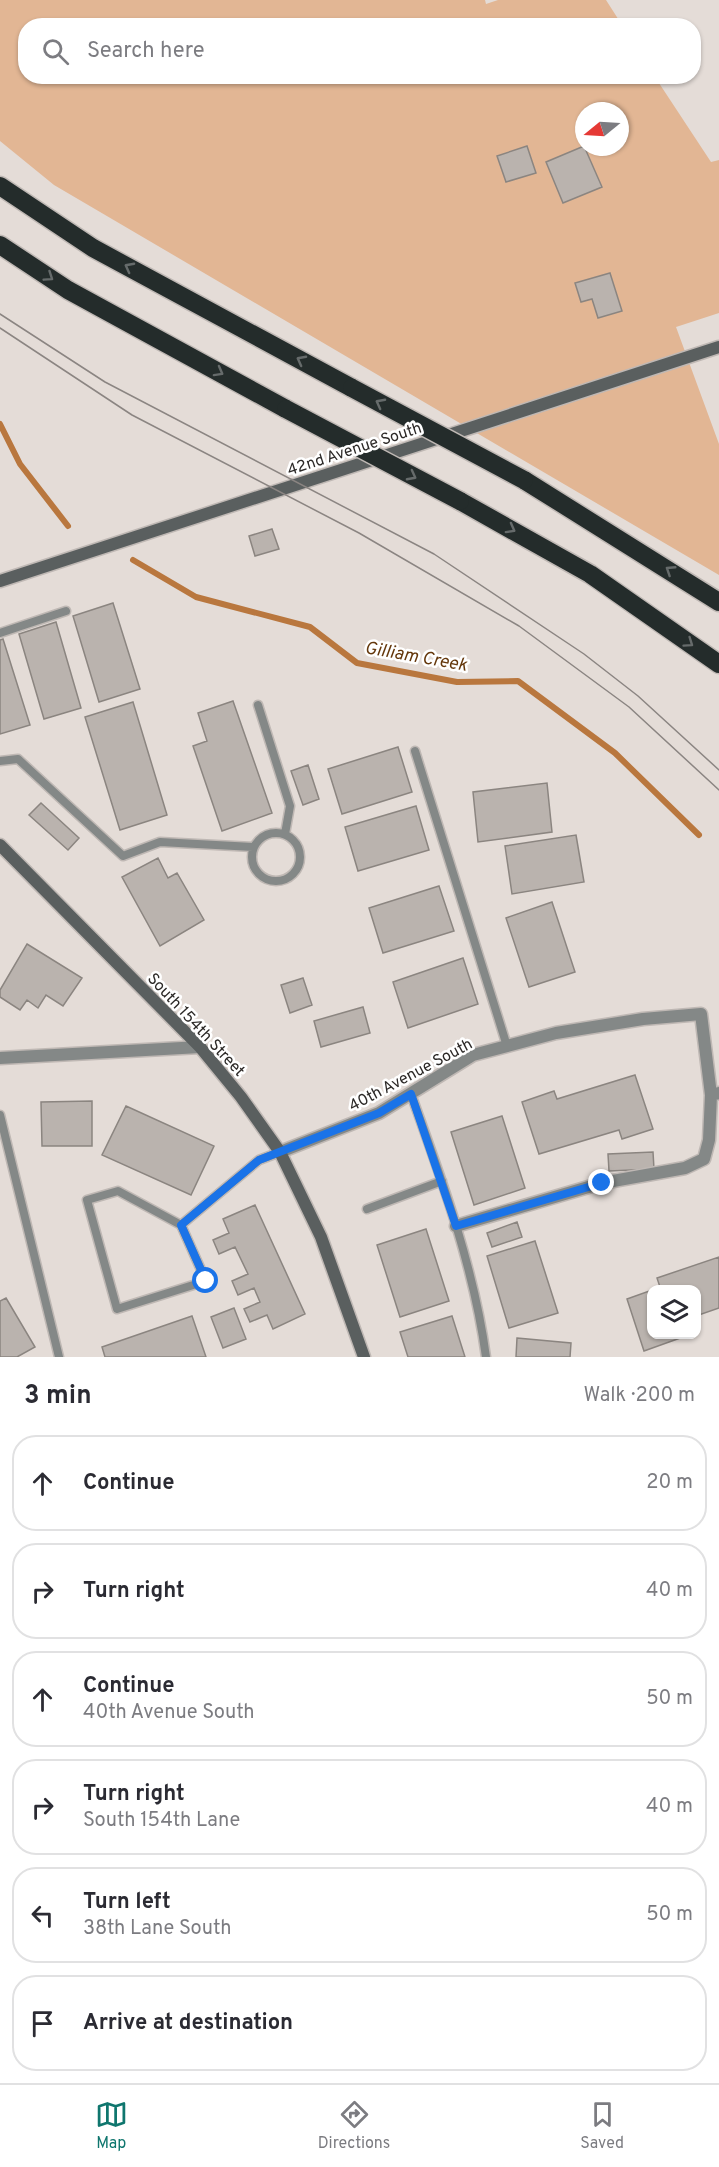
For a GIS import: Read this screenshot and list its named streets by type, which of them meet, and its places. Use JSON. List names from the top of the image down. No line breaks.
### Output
{"streets":{"street":["42nd Avenue South","South 154th Street","40th Avenue South"]},"crossings":[["South 154th Street","40th Avenue South"]],"water":["Gilliam Creek"],"north":"left","page":{"search":"Search here","heading":["3 min","Walk · 200 m"],"list":[["Continue","20 m"],["Turn right","40 m"],["Continue","40th Avenue South","50 m"],["Turn right","South 154th Lane","40 m"],["Turn left","38th Lane South","50 m"],"Arrive at destination"],"nav":["Map","Directions","Saved"]}}
